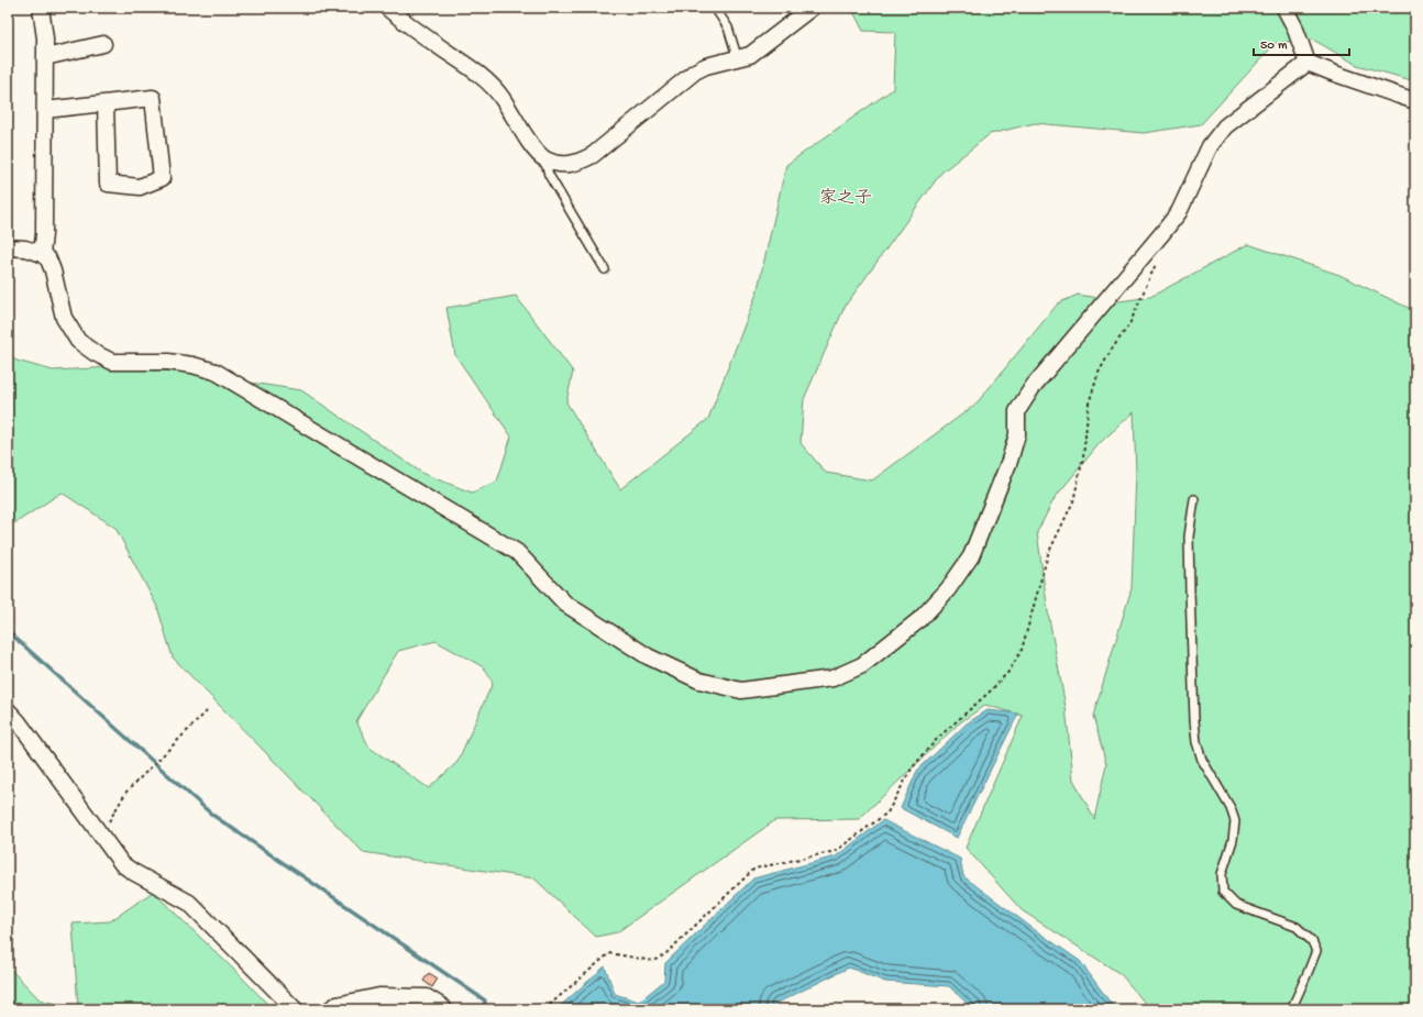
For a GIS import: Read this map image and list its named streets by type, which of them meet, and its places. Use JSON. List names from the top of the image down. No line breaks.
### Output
{"districts":["家之子"],"scale_bar":"50 m"}
